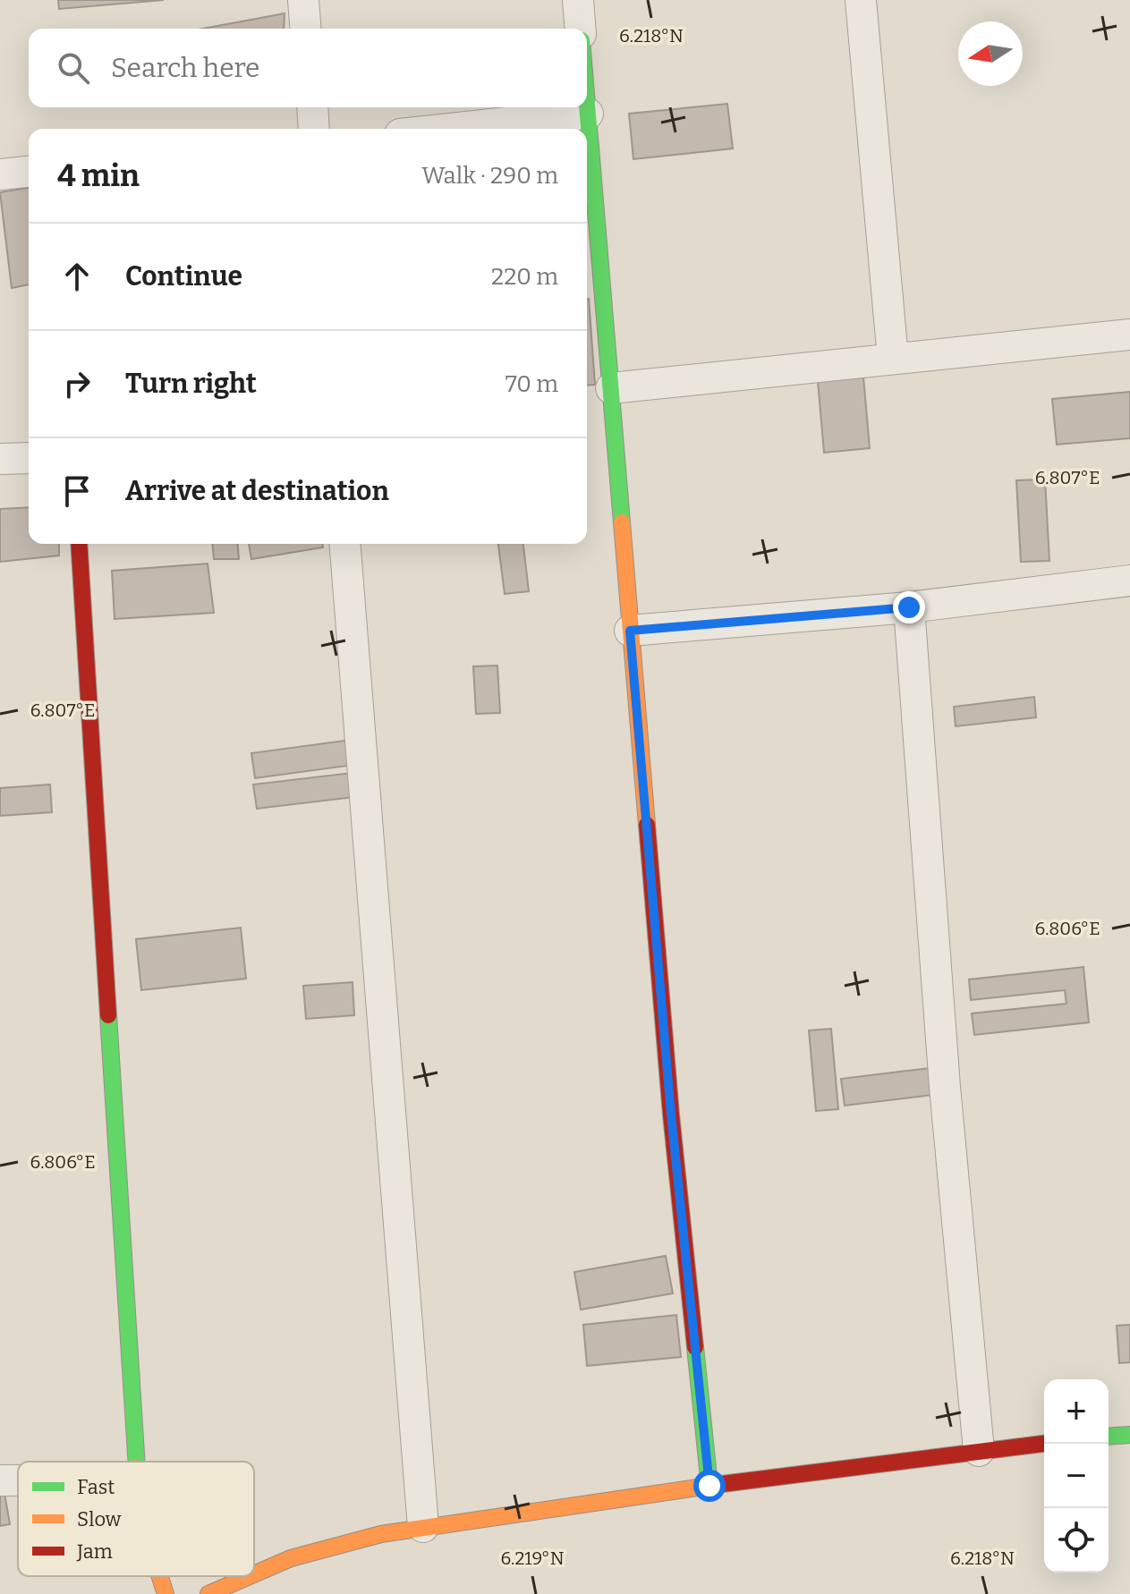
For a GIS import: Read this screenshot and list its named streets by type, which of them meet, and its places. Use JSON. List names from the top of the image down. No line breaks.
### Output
{"legend":["Fast","Slow","Jam"],"north":"left","page":{"search":"Search here","heading":["4 min","Walk · 290 m"],"list":[["Continue","220 m"],["Turn right","70 m"],"Arrive at destination"],"map_buttons":["+","−"]},"coordinates":["6.218°N","6.807°E","6.806°E","6.219°N"]}
